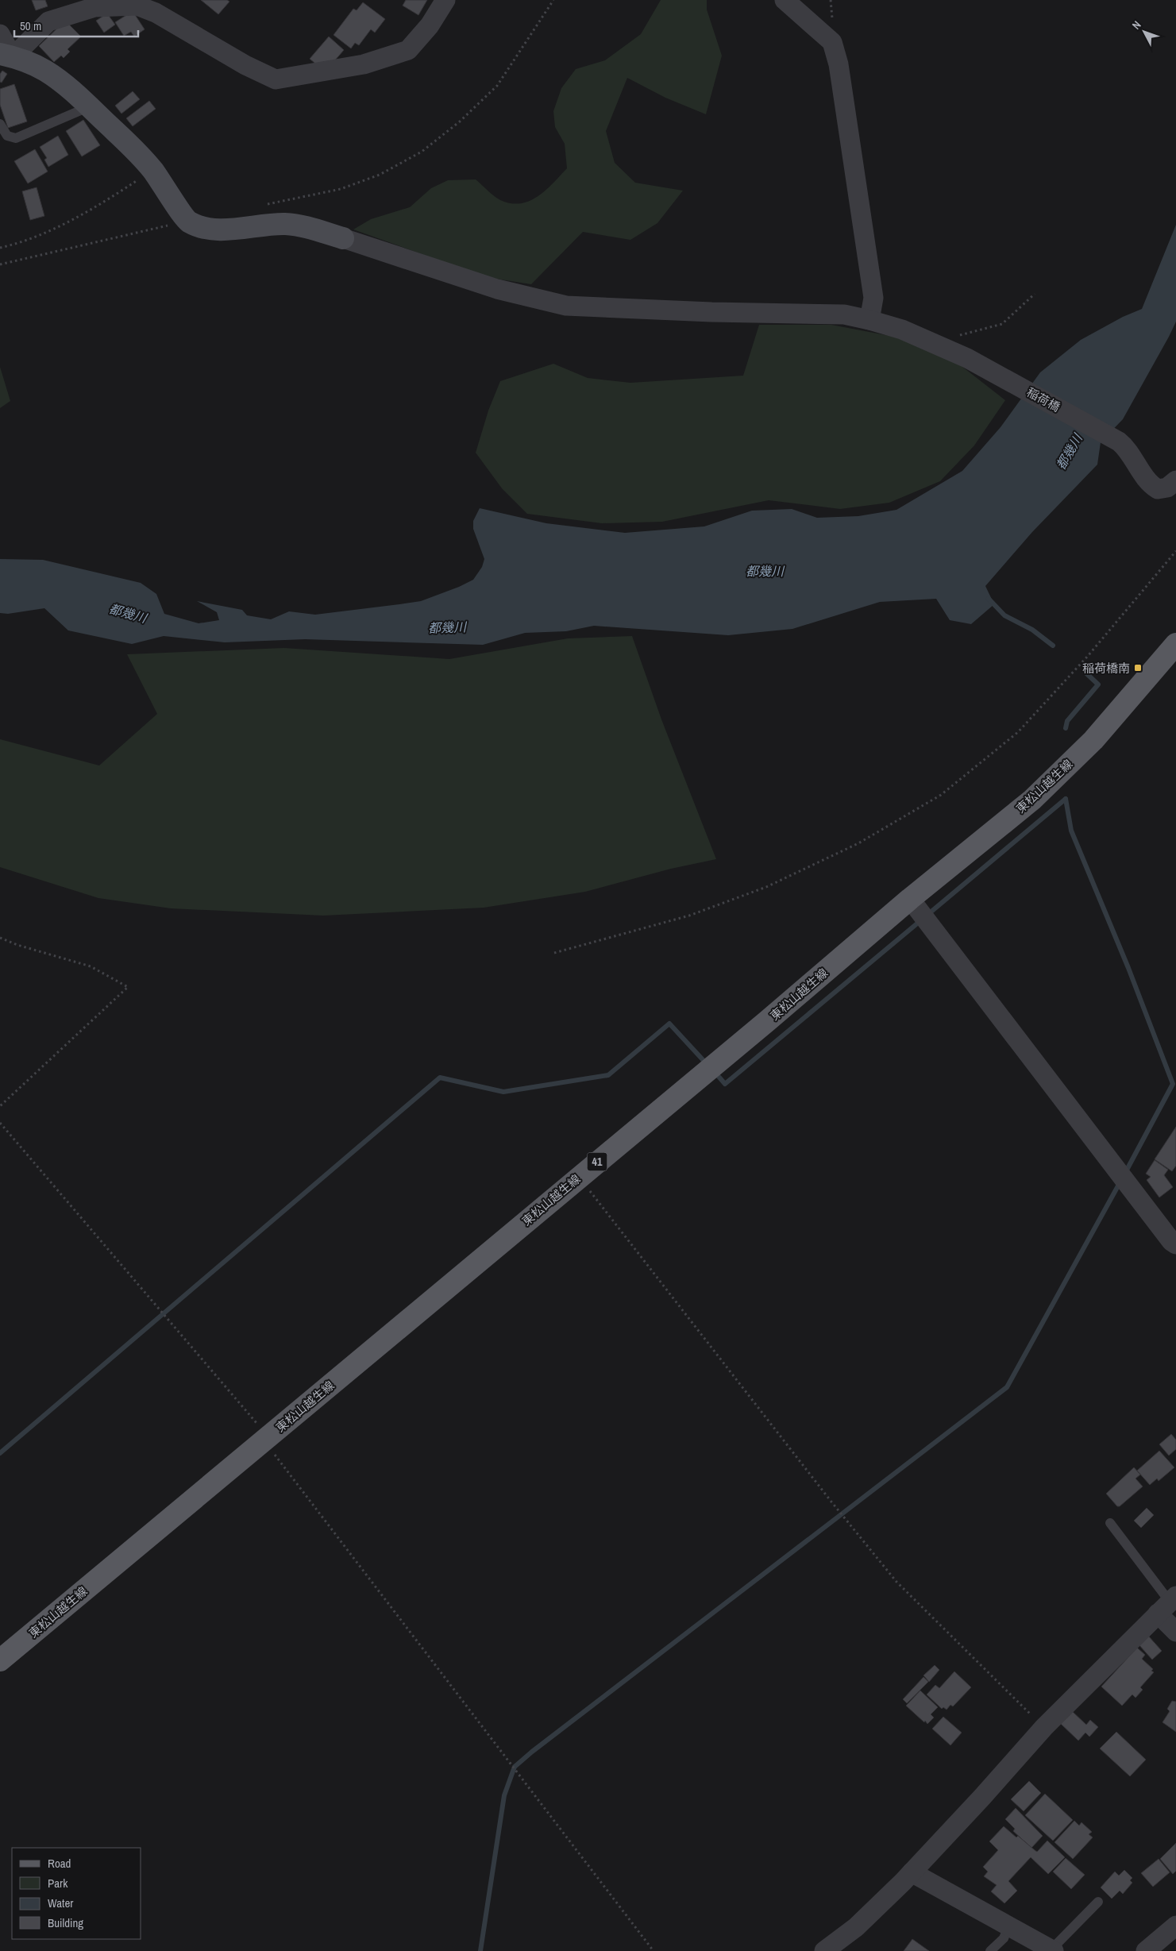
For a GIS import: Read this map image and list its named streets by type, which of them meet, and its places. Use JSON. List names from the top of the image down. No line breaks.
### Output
{"streets":{"main road":["東松山越生線","41"],"street":["稲荷橋"]},"water":["都幾川"],"places":{"transit":["稲荷橋南"]},"legend":["Road","Park","Water","Building"],"scale_bar":"50 m","north":"top left"}
